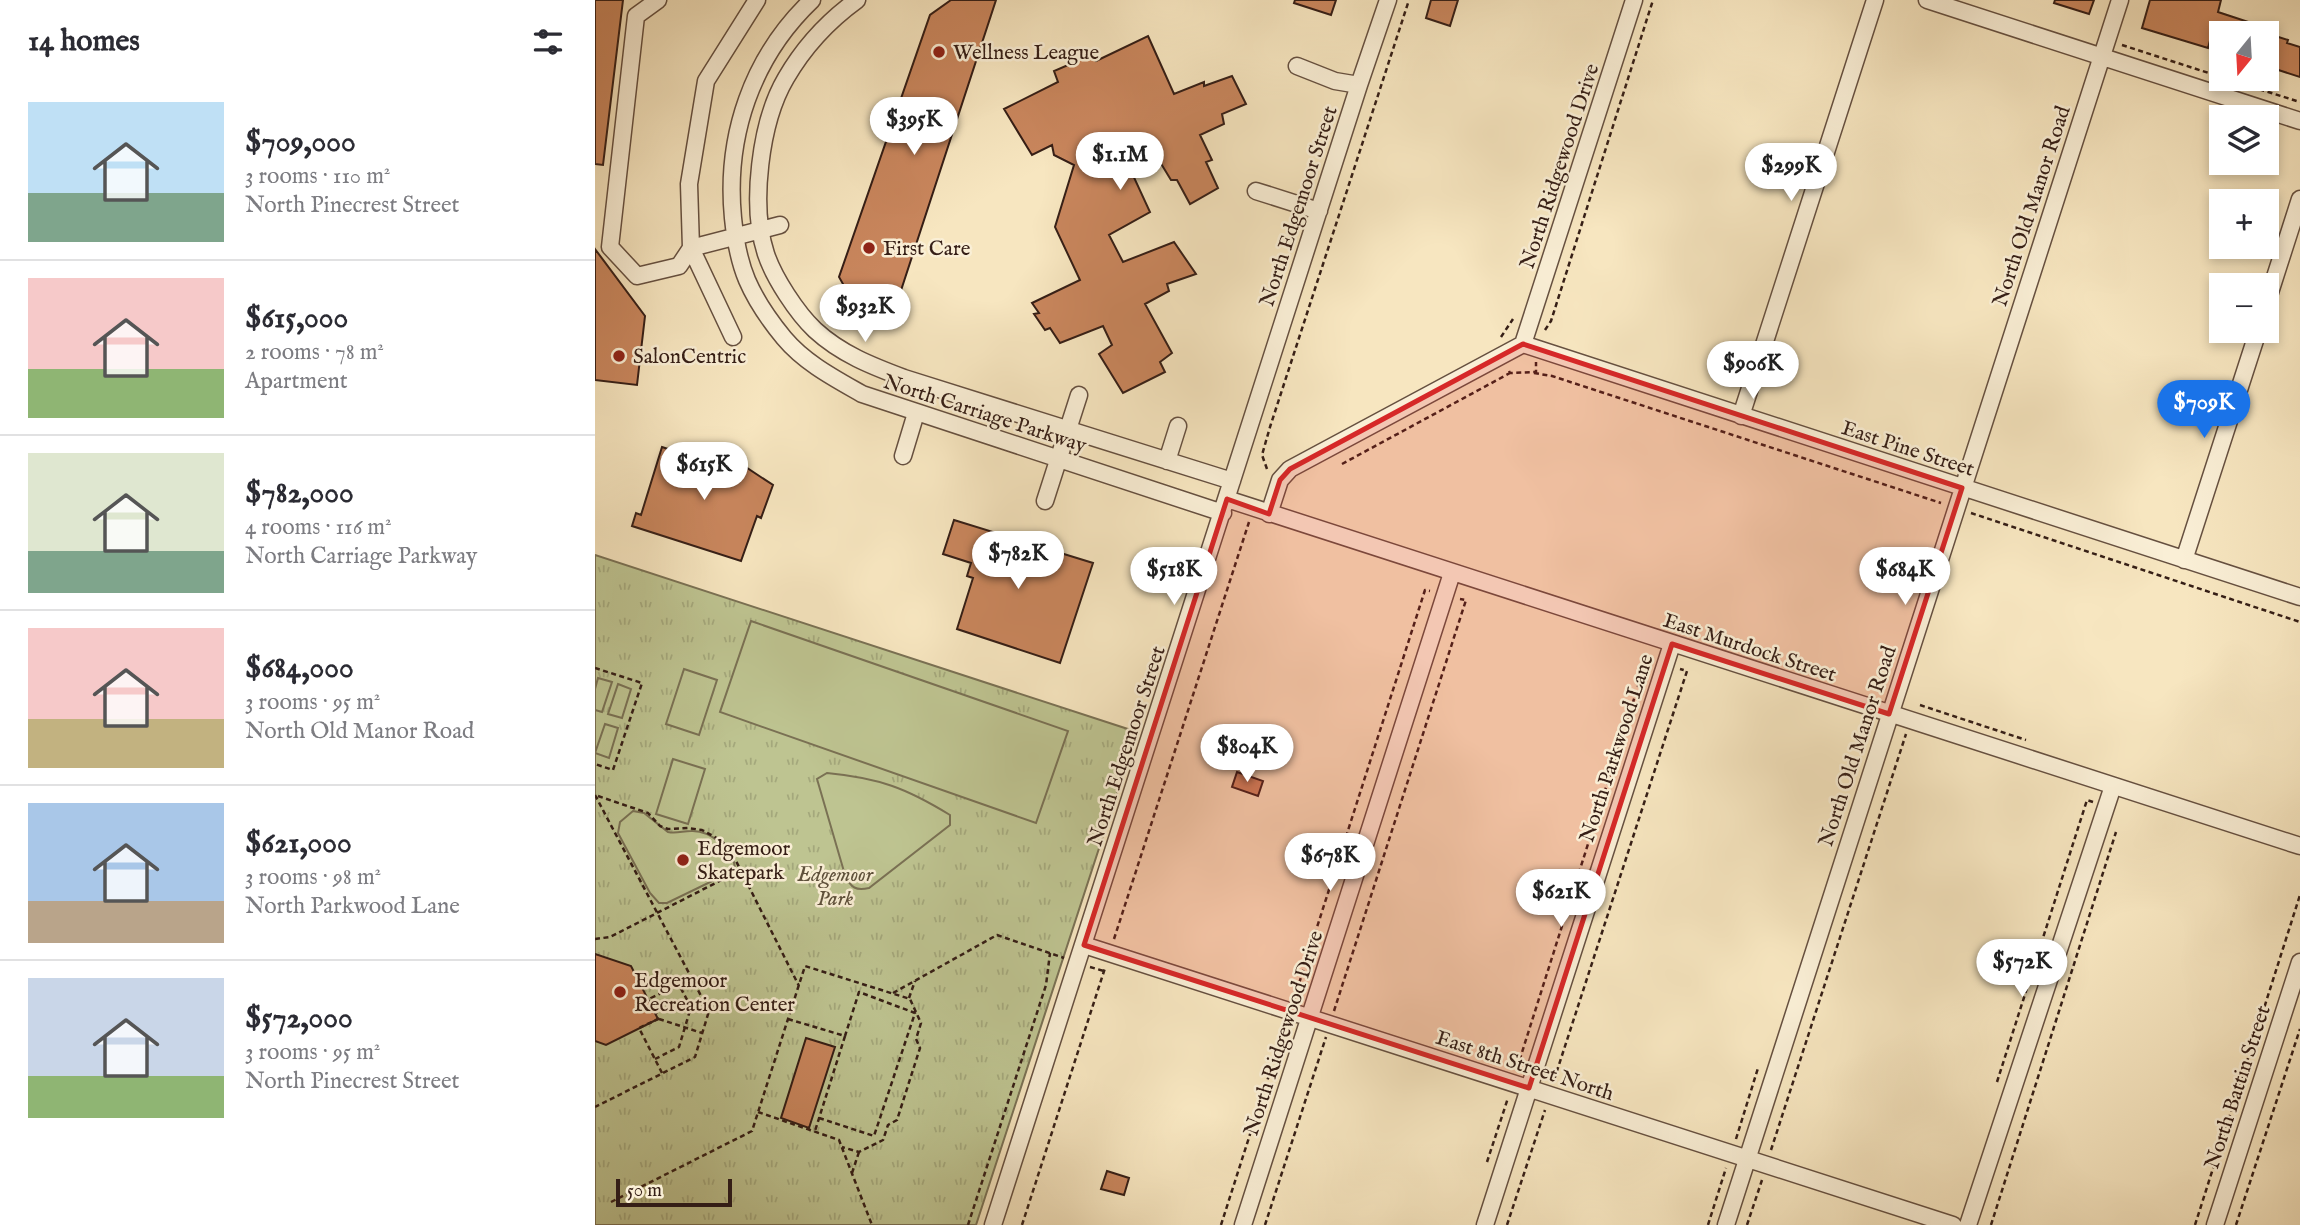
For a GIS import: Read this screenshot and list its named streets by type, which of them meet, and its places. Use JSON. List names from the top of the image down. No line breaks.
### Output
{"streets":{"street":["North Ridgewood Drive","North Edgemoor Street","North Old Manor Road","North Carriage Parkway","East Pine Street","East Murdock Street","North Parkwood Lane","East 8th Street North","North Battin Street"]},"crossings":[["North Ridgewood Drive","East Pine Street"],["North Ridgewood Drive","East Murdock Street"],["North Ridgewood Drive","East 8th Street North"],["North Edgemoor Street","North Carriage Parkway"],["North Edgemoor Street","East Murdock Street"],["North Edgemoor Street","East 8th Street North"],["North Old Manor Road","East Pine Street"],["North Old Manor Road","East Murdock Street"],["North Old Manor Road","East 8th Street North"],["North Carriage Parkway","East Murdock Street"],["East Murdock Street","North Parkwood Lane"],["North Parkwood Lane","East 8th Street North"]],"parks":["Edgemoor Park"],"places":["Wellness League","First Care","SalonCentric","Edgemoor Skatepark","Edgemoor Recreation Center"],"scale_bar":"50 m","north":"bottom","page":{"heading":"14 homes","map_buttons":["+","−"],"list":[{"name":"$709,000","note":"3 rooms · 110 m² · North Pinecrest Street"},{"name":"$615,000","note":"2 rooms · 78 m² · Apartment"},{"name":"$782,000","note":"4 rooms · 116 m² · North Carriage Parkway"},{"name":"$684,000","note":"3 rooms · 95 m² · North Old Manor Road"},{"name":"$621,000","note":"3 rooms · 98 m² · North Parkwood Lane"},{"name":"$572,000","note":"3 rooms · 95 m² · North Pinecrest Street"}],"price":["$395K","$1.1M","$299K","$932K","$906K","$709K","$615K","$782K","$518K","$684K","$804K","$678K","$621K","$572K"],"scale":"50 m"}}
